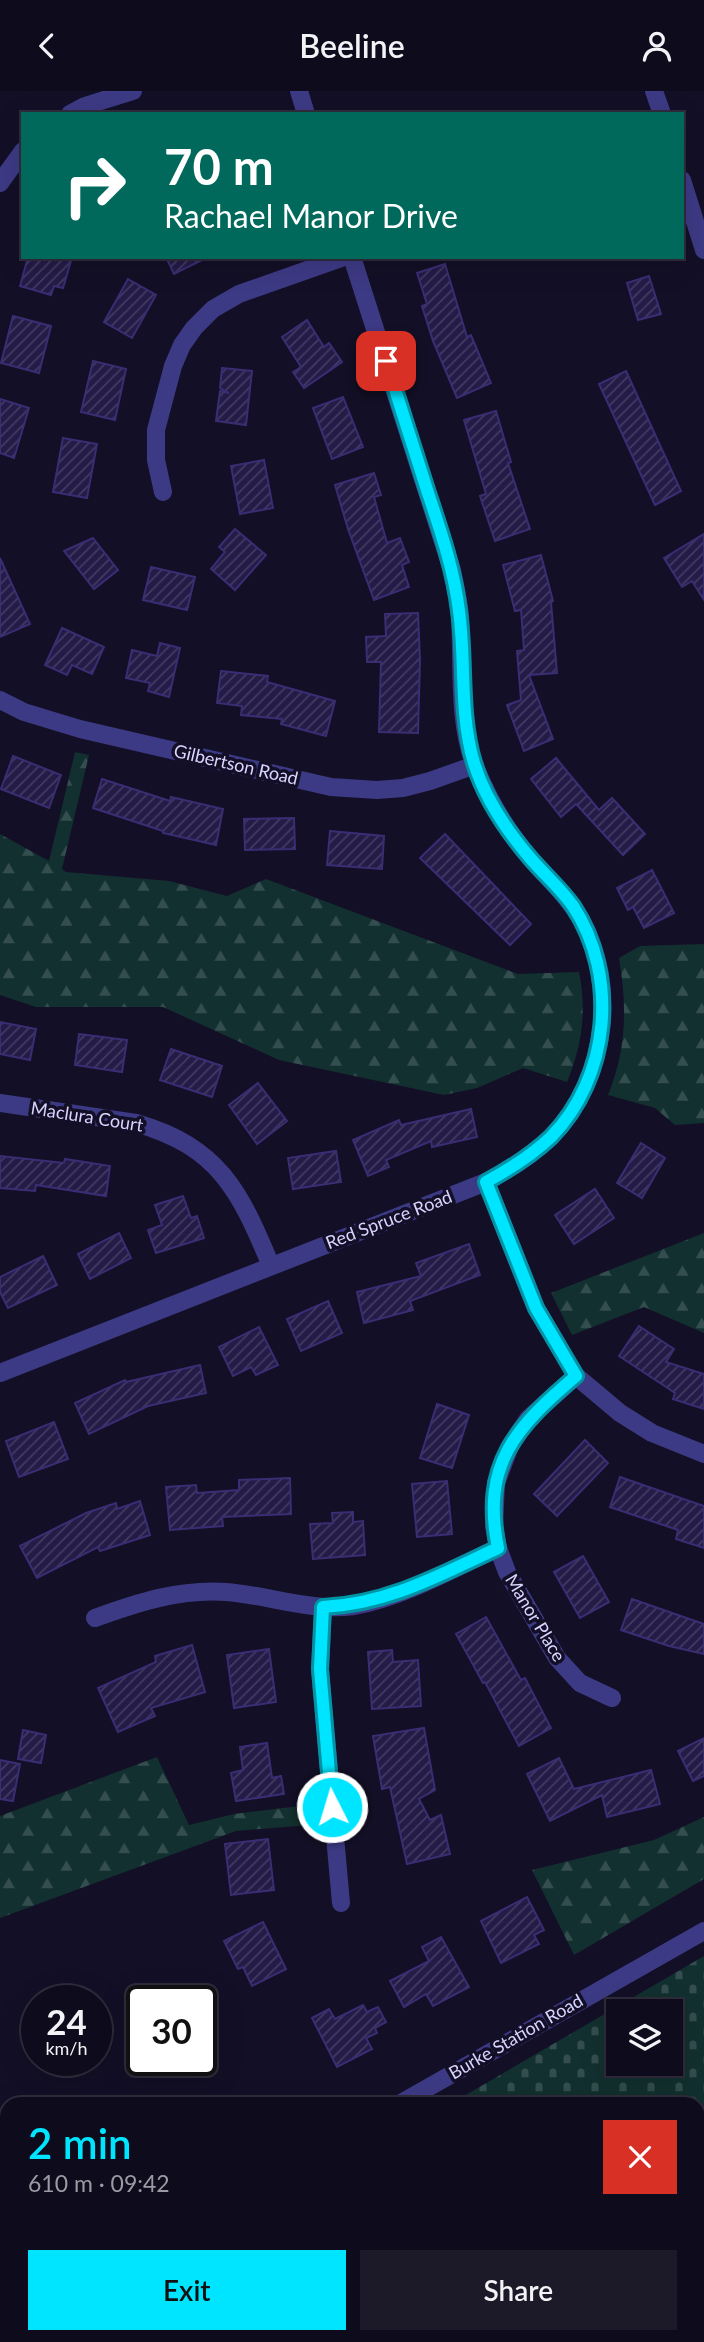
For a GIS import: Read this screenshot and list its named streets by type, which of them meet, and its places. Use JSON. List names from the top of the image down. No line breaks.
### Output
{"streets":{"street":["Gilbertson Road","Maclura Court","Red Spruce Road","Manor Place","Burke Station Road"]},"crossings":[["Gilbertson Road","Red Spruce Road"],["Maclura Court","Red Spruce Road"]],"page":{"header":"Beeline","turn":["70 m","Rachael Manor Drive"],"speed":"24 km/h","limit":"30","heading":["2 min","610 m · 09:42"],"buttons":["Exit","Share"]}}
